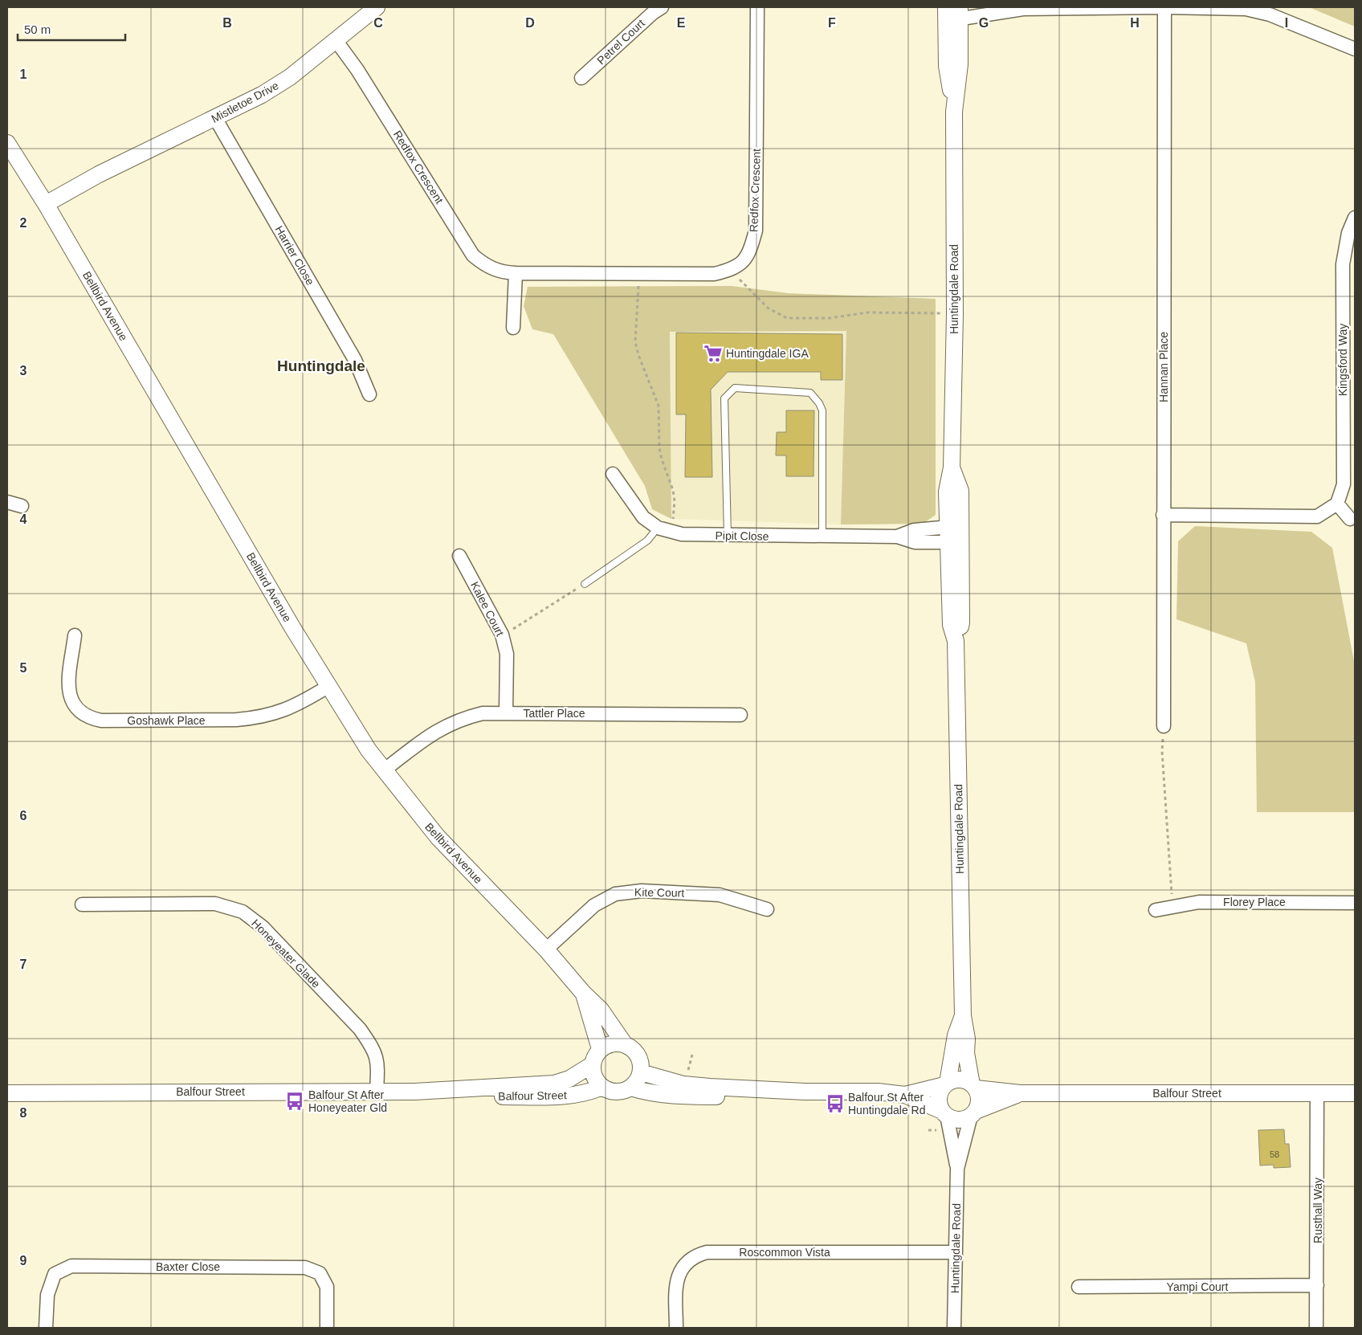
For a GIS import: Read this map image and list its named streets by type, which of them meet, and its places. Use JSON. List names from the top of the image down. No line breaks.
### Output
{"streets":{"street":["Petrel Court","Mistletoe Drive","Redfox Crescent","Harrier Close","Huntingdale Road","Bellbird Avenue","Kingsford Way","Hannan Place","Pipit Close","Kalee Court","Tattler Place","Goshawk Place","Kite Court","Florey Place","Honeyeater Glade","Balfour Street","Rusthall Way","Roscommon Vista","Baxter Close","Yampi Court"]},"crossings":[["Mistletoe Drive","Redfox Crescent"],["Mistletoe Drive","Harrier Close"],["Mistletoe Drive","Bellbird Avenue"],["Huntingdale Road","Pipit Close"],["Huntingdale Road","Balfour Street"],["Huntingdale Road","Roscommon Vista"],["Bellbird Avenue","Tattler Place"],["Bellbird Avenue","Goshawk Place"],["Bellbird Avenue","Kite Court"],["Bellbird Avenue","Balfour Street"],["Kalee Court","Tattler Place"],["Honeyeater Glade","Balfour Street"],["Balfour Street","Rusthall Way"],["Rusthall Way","Yampi Court"]],"districts":["Huntingdale"],"places":{"supermarket":["Huntingdale IGA"],"bus stop":["Balfour St After Honeyeater Gld","Balfour St After Huntingdale Rd"]},"house_numbers":["58"],"scale_bar":"50 m","grid":{"columns":["B","C","D","E","F","G","H","I"],"rows":["1","2","3","4","5","6","7","8","9"]}}
